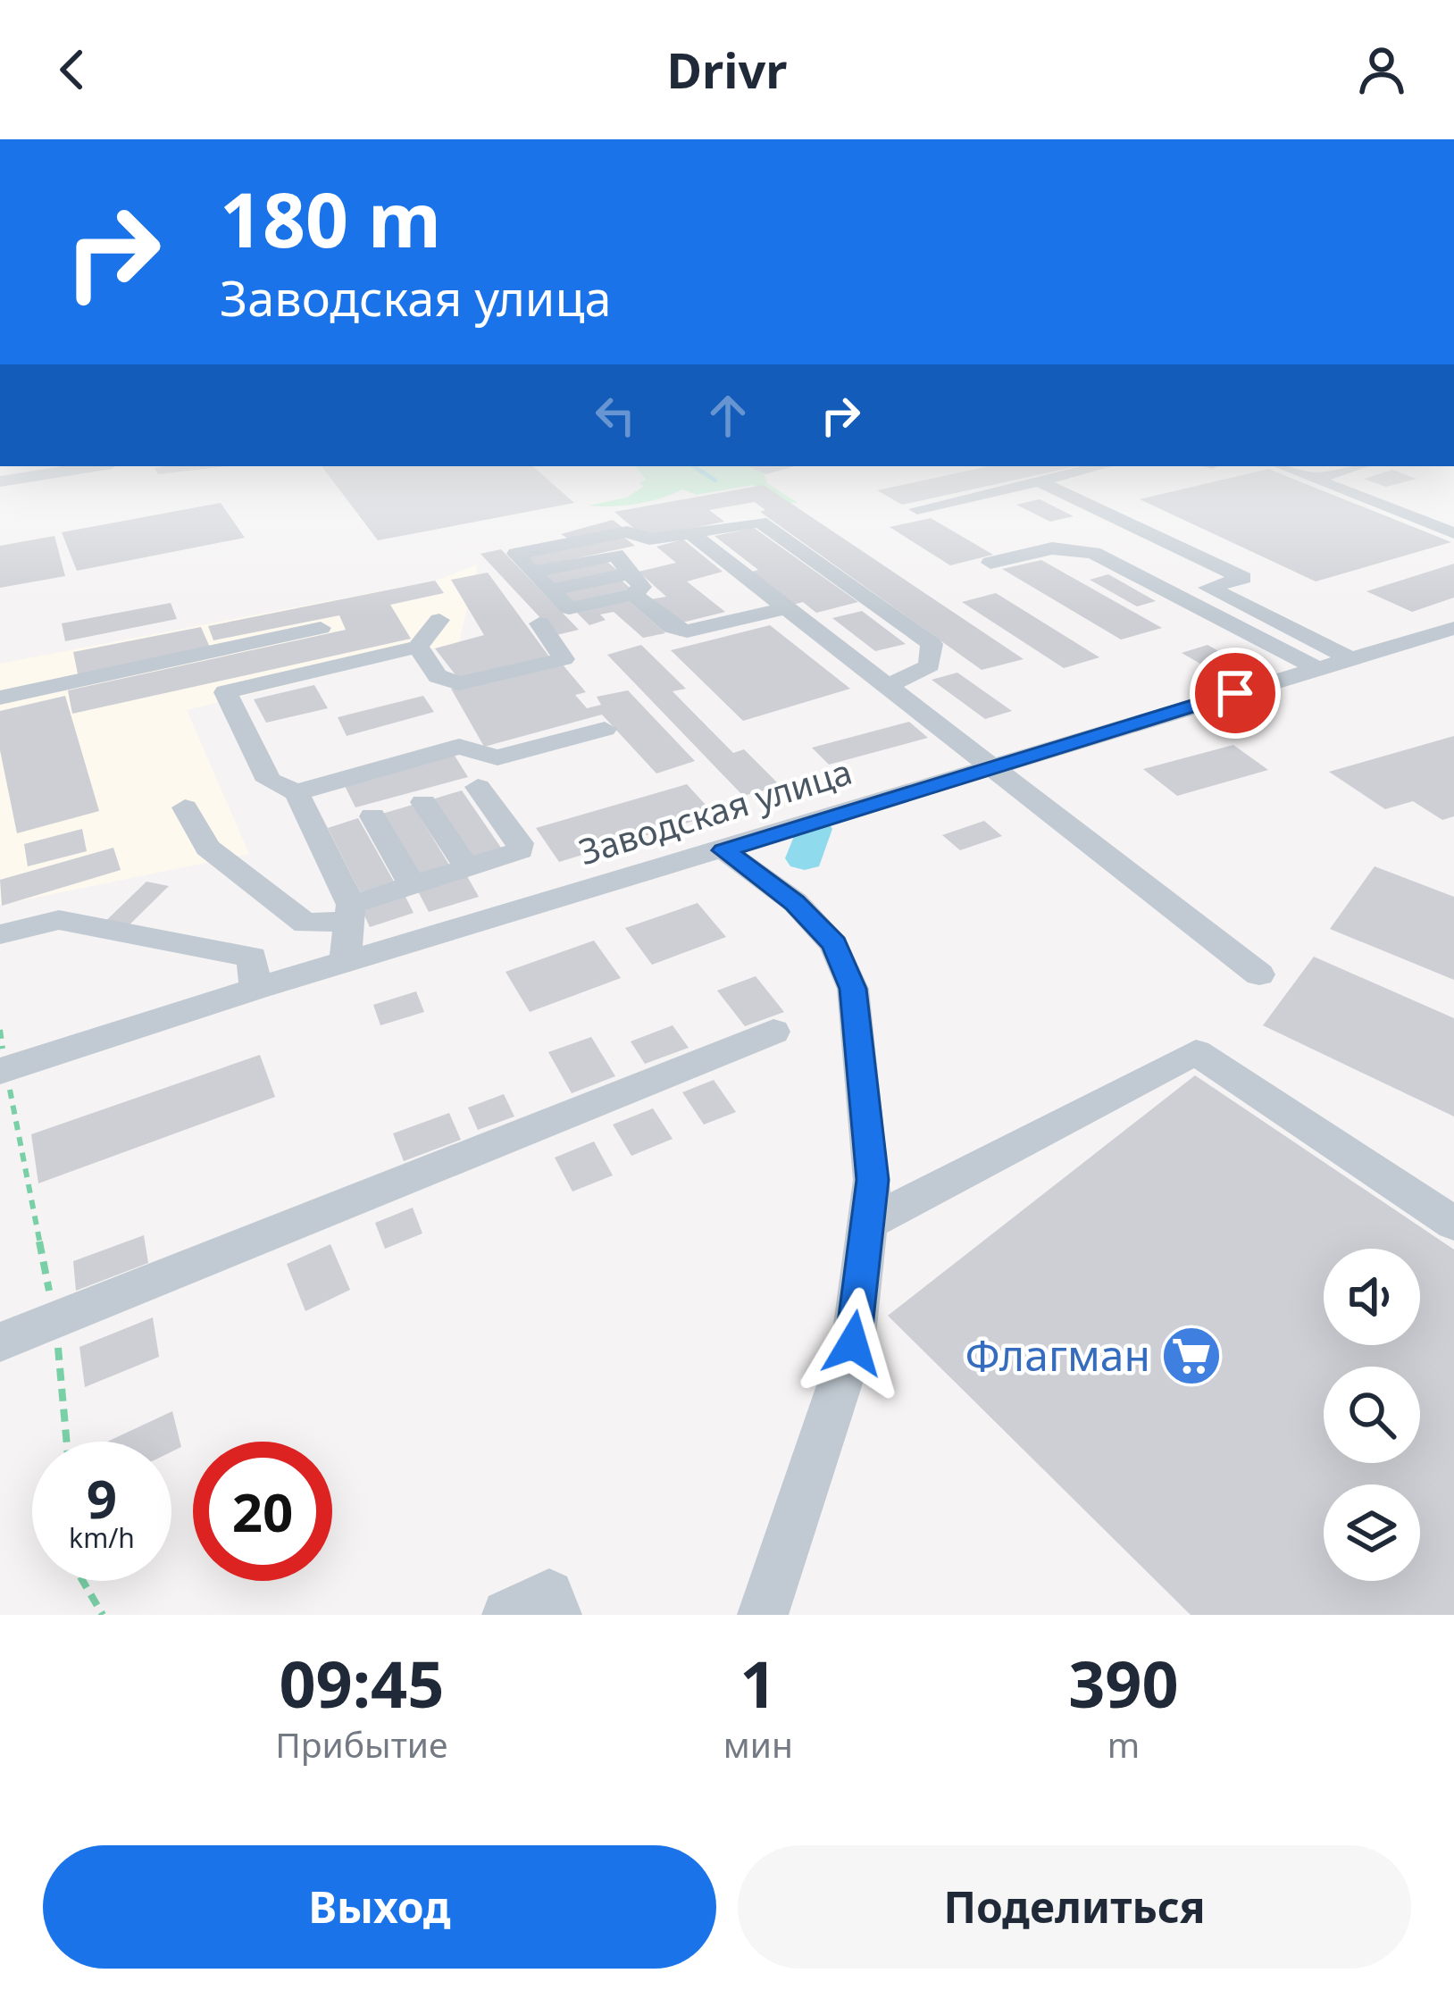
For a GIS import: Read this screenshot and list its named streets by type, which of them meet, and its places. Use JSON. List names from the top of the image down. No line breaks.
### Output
{"streets":{"street":["Заводская улица"]},"places":{"supermarket":["Флагман"]},"page":{"header":"Drivr","turn":["180 m","Заводская улица"],"speed":"9 km/h","limit":"20","eta":["09:45","Прибытие","1","мин","390","m"],"buttons":["Выход","Поделиться"]}}
